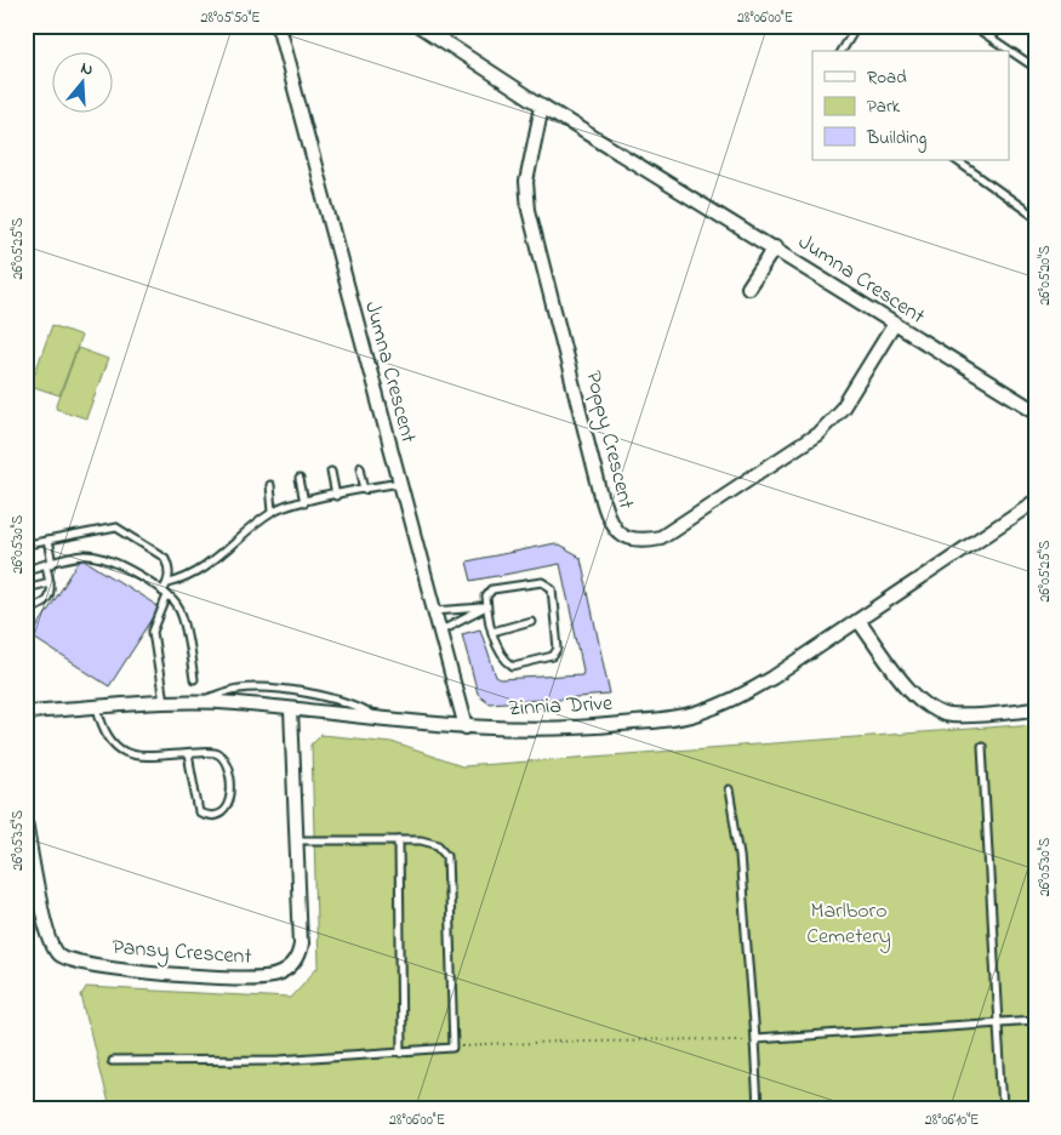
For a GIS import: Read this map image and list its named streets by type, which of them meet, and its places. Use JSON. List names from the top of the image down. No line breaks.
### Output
{"streets":{"street":["Jumna Crescent","Poppy Crescent","Zinnia Drive","Pansy Crescent"]},"crossings":[["Jumna Crescent","Poppy Crescent"],["Jumna Crescent","Zinnia Drive"],["Zinnia Drive","Pansy Crescent"]],"parks":["Marlboro Cemetery"],"legend":["Road","Park","Building"],"north":"top","coordinates":["28°05'50\"E","28°06'00\"E","26°05'25\"S","26°05'20\"S","26°05'30\"S","26°05'35\"S","28°06'10\"E"]}
